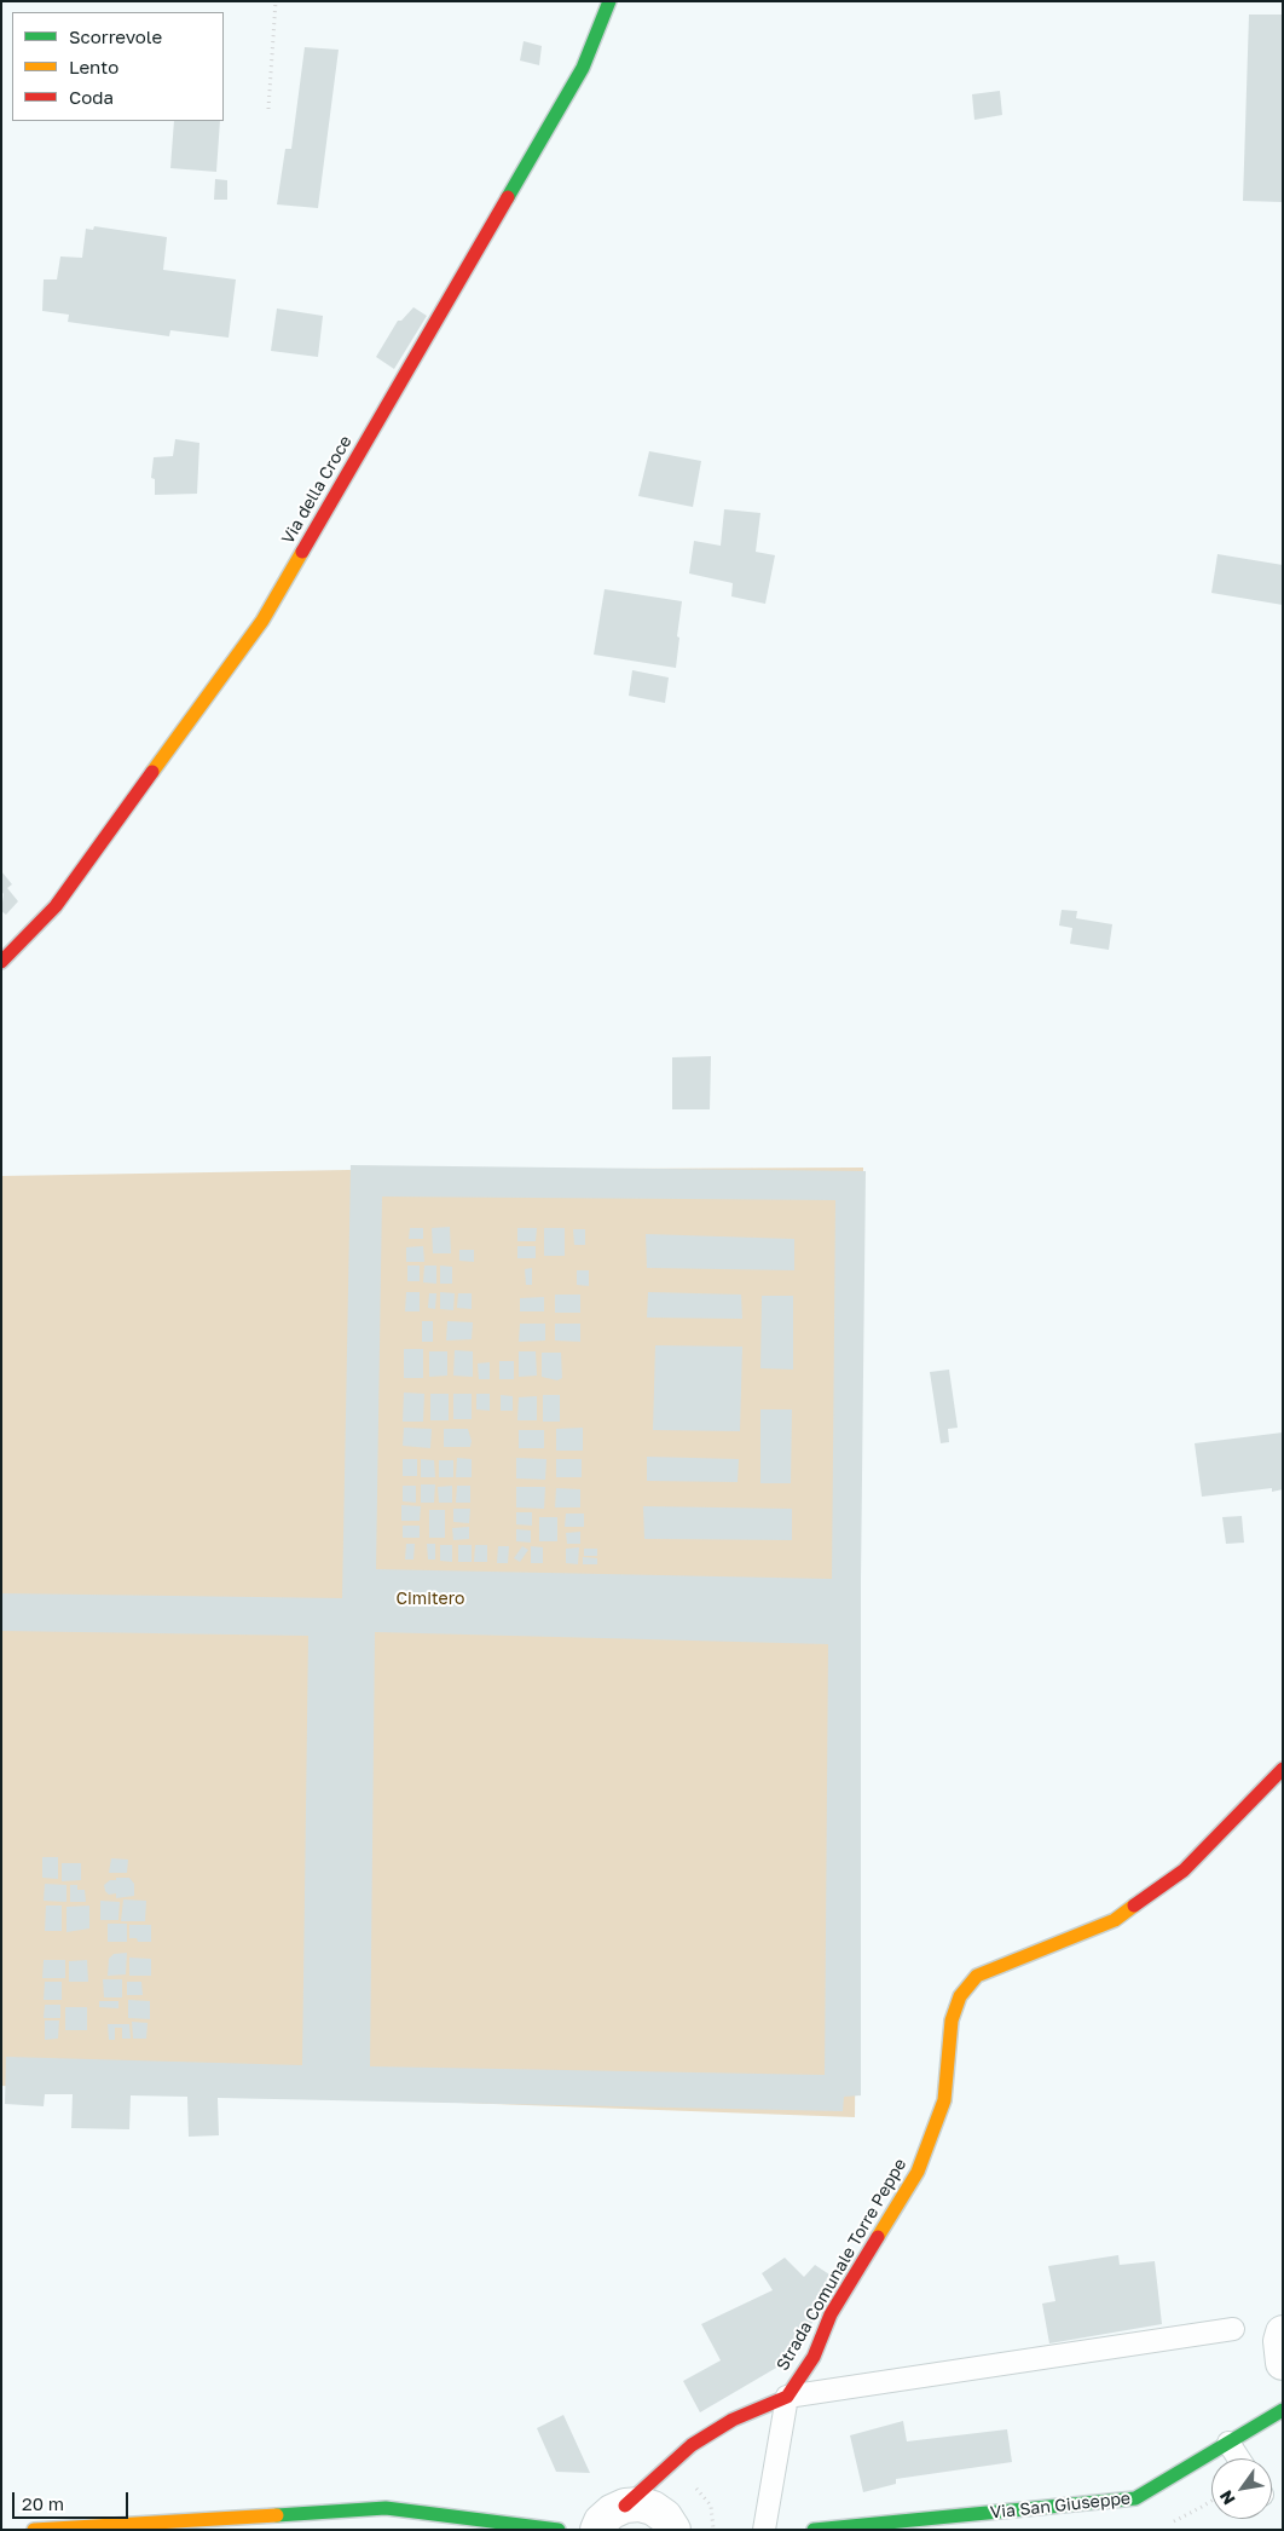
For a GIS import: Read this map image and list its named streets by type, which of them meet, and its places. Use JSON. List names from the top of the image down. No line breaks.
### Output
{"streets":{"street":["Via della Croce","Strada Comunale Torre Peppe","Via San Giuseppe"]},"parks":["Cimitero"],"legend":["Scorrevole","Lento","Coda"],"scale_bar":"20 m","north":"bottom left"}
